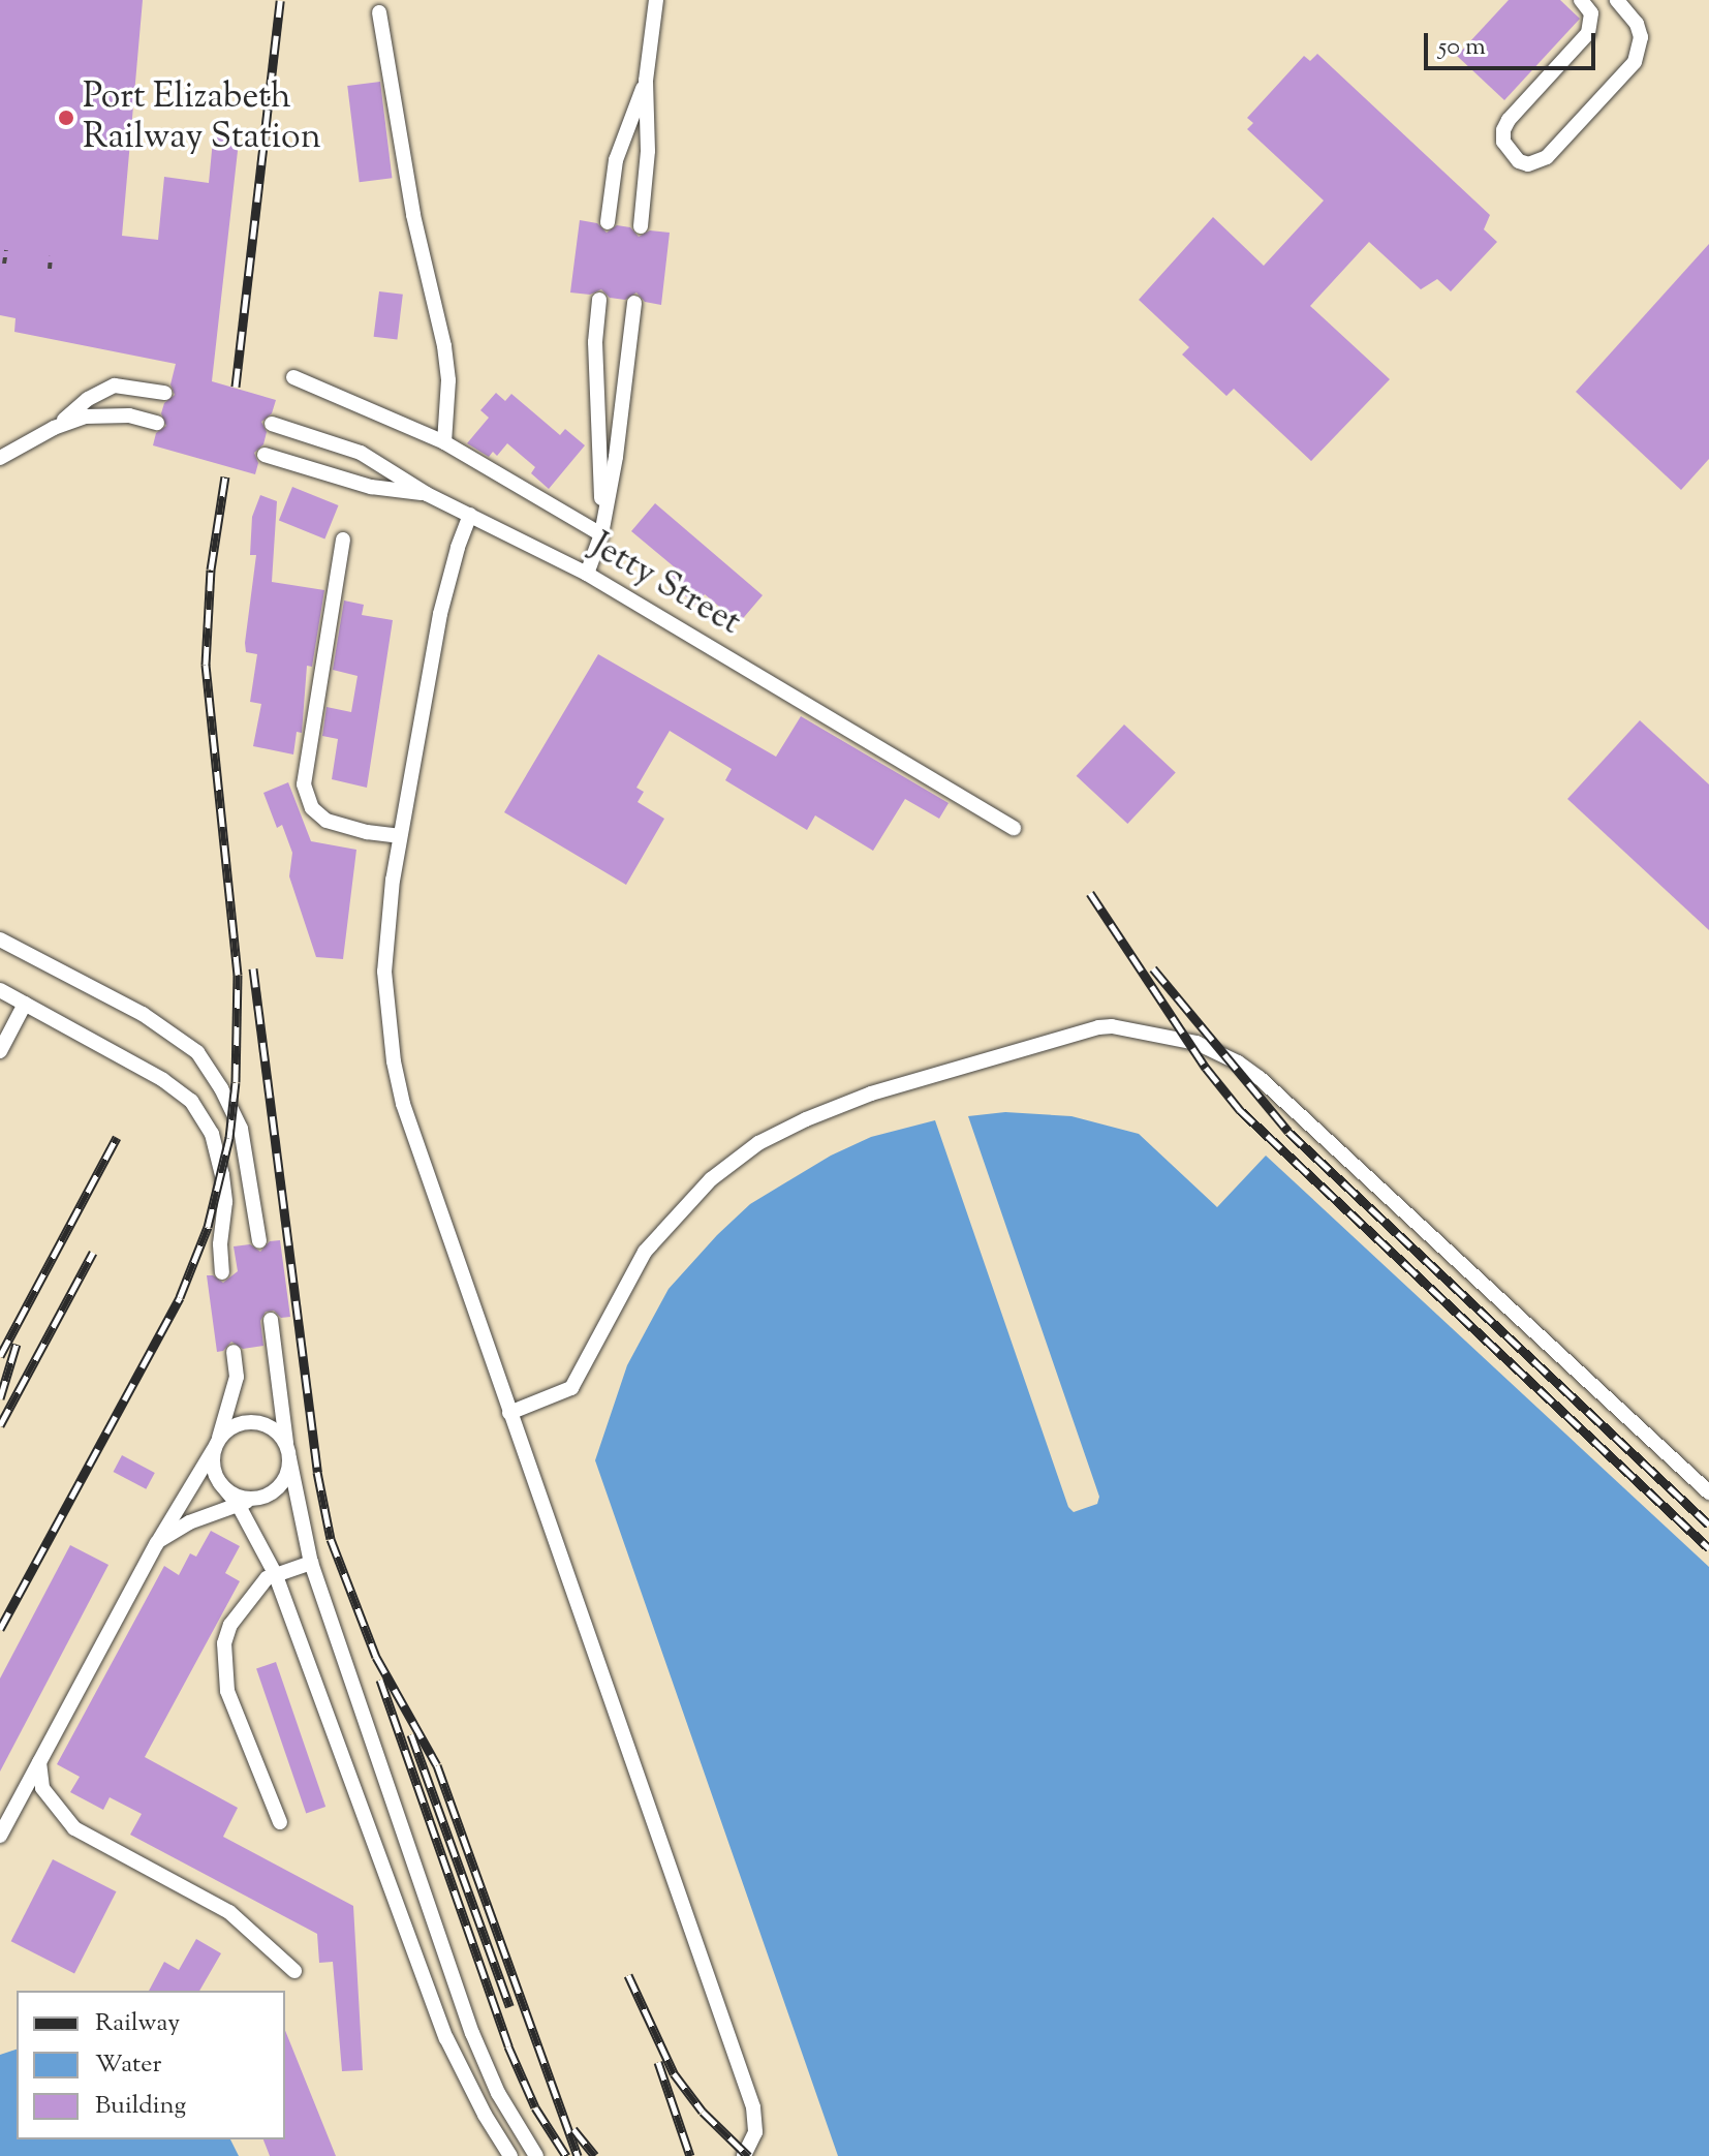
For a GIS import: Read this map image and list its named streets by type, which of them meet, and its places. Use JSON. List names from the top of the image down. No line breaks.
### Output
{"streets":{"lane":["Jetty Street"]},"places":["Port Elizabeth Railway Station"],"legend":["Railway","Water","Building"],"scale_bar":"50 m"}
